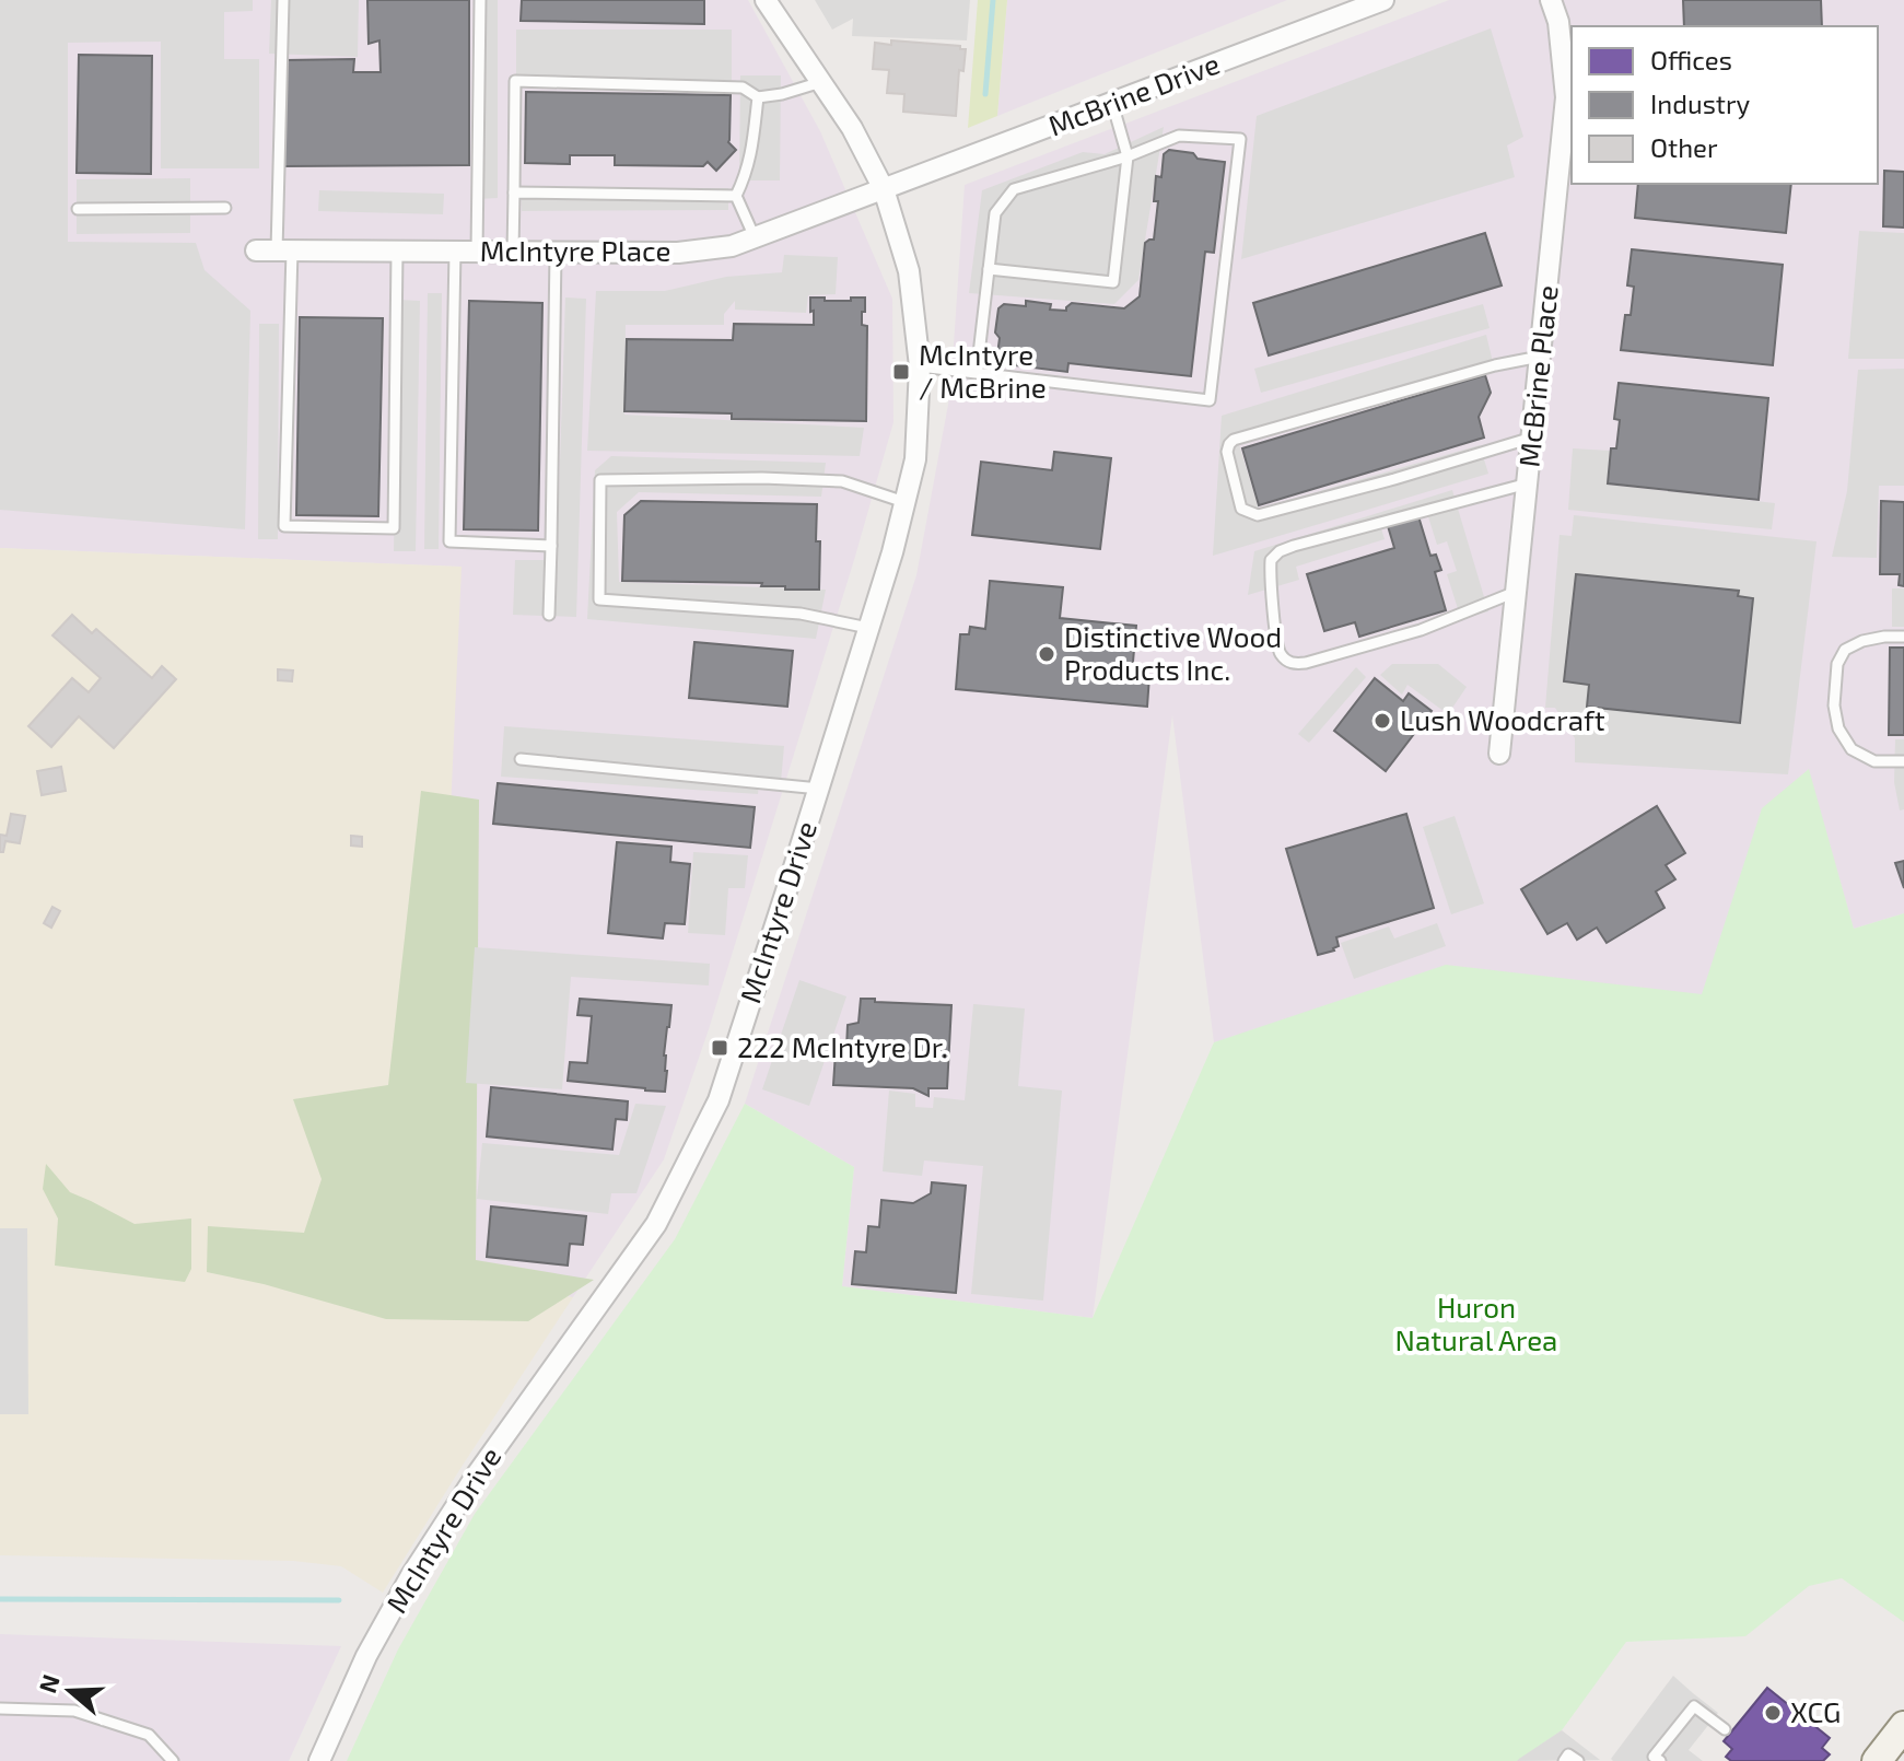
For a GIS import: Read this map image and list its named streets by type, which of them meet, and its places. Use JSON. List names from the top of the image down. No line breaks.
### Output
{"streets":{"street":["McBrine Drive","McIntyre Place","McBrine Place","McIntyre Drive"]},"crossings":[["McBrine Drive","McIntyre Place"],["McBrine Drive","McIntyre Drive"],["McIntyre Place","McIntyre Drive"]],"parks":["Huron Natural Area"],"places":{"transit":["McIntyre / McBrine","222 McIntyre Dr."],"other":["Distinctive Wood Products Inc.","Lush Woodcraft","XCG"]},"legend":["Offices","Industry","Other"],"north":"left"}
